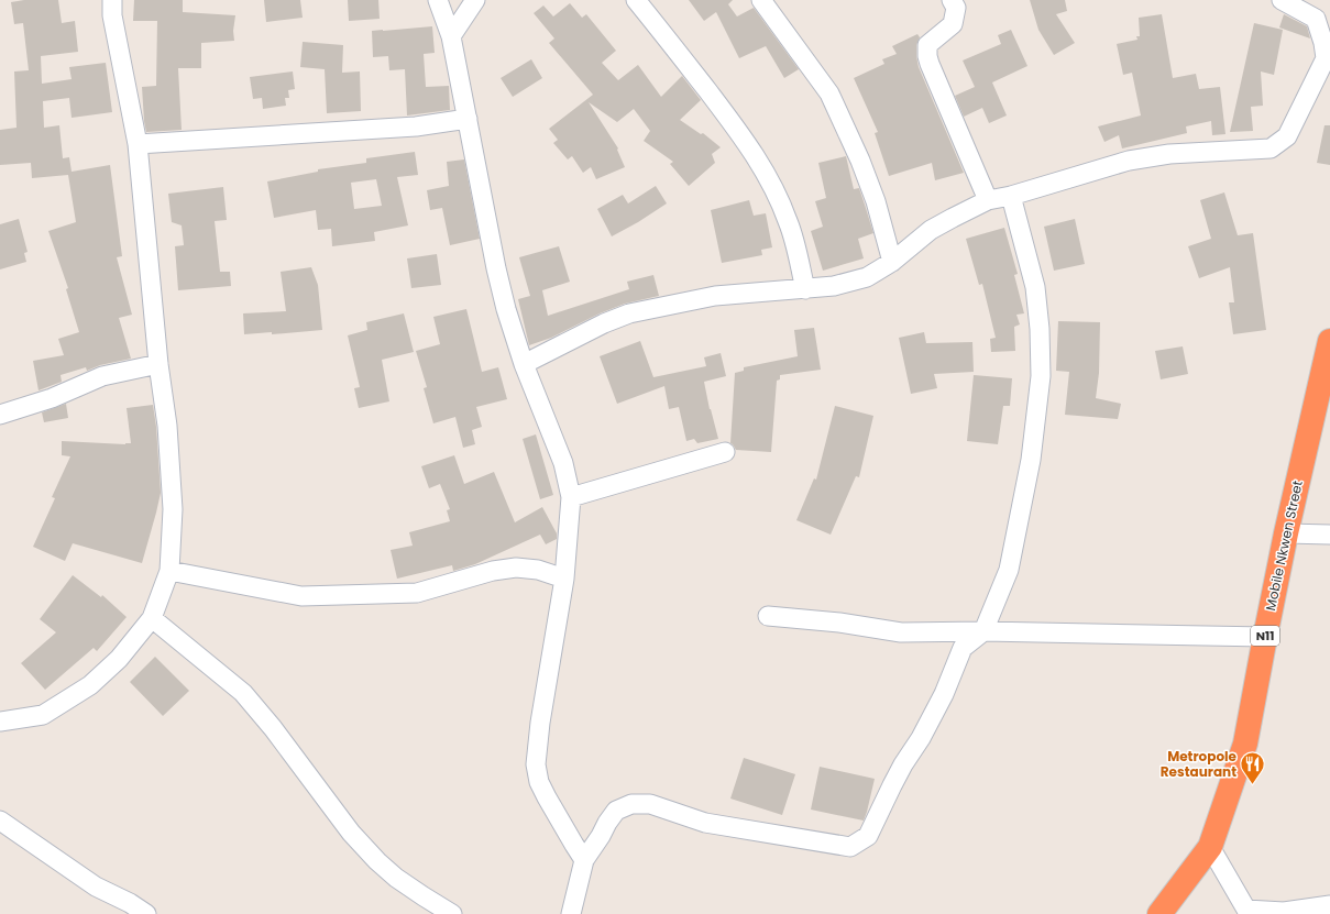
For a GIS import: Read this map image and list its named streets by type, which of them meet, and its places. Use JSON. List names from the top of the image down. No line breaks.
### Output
{"streets":{"highway":["Mobile Nkwen Street","N11"]},"places":{"restaurant":["Metropole Restaurant"]}}
